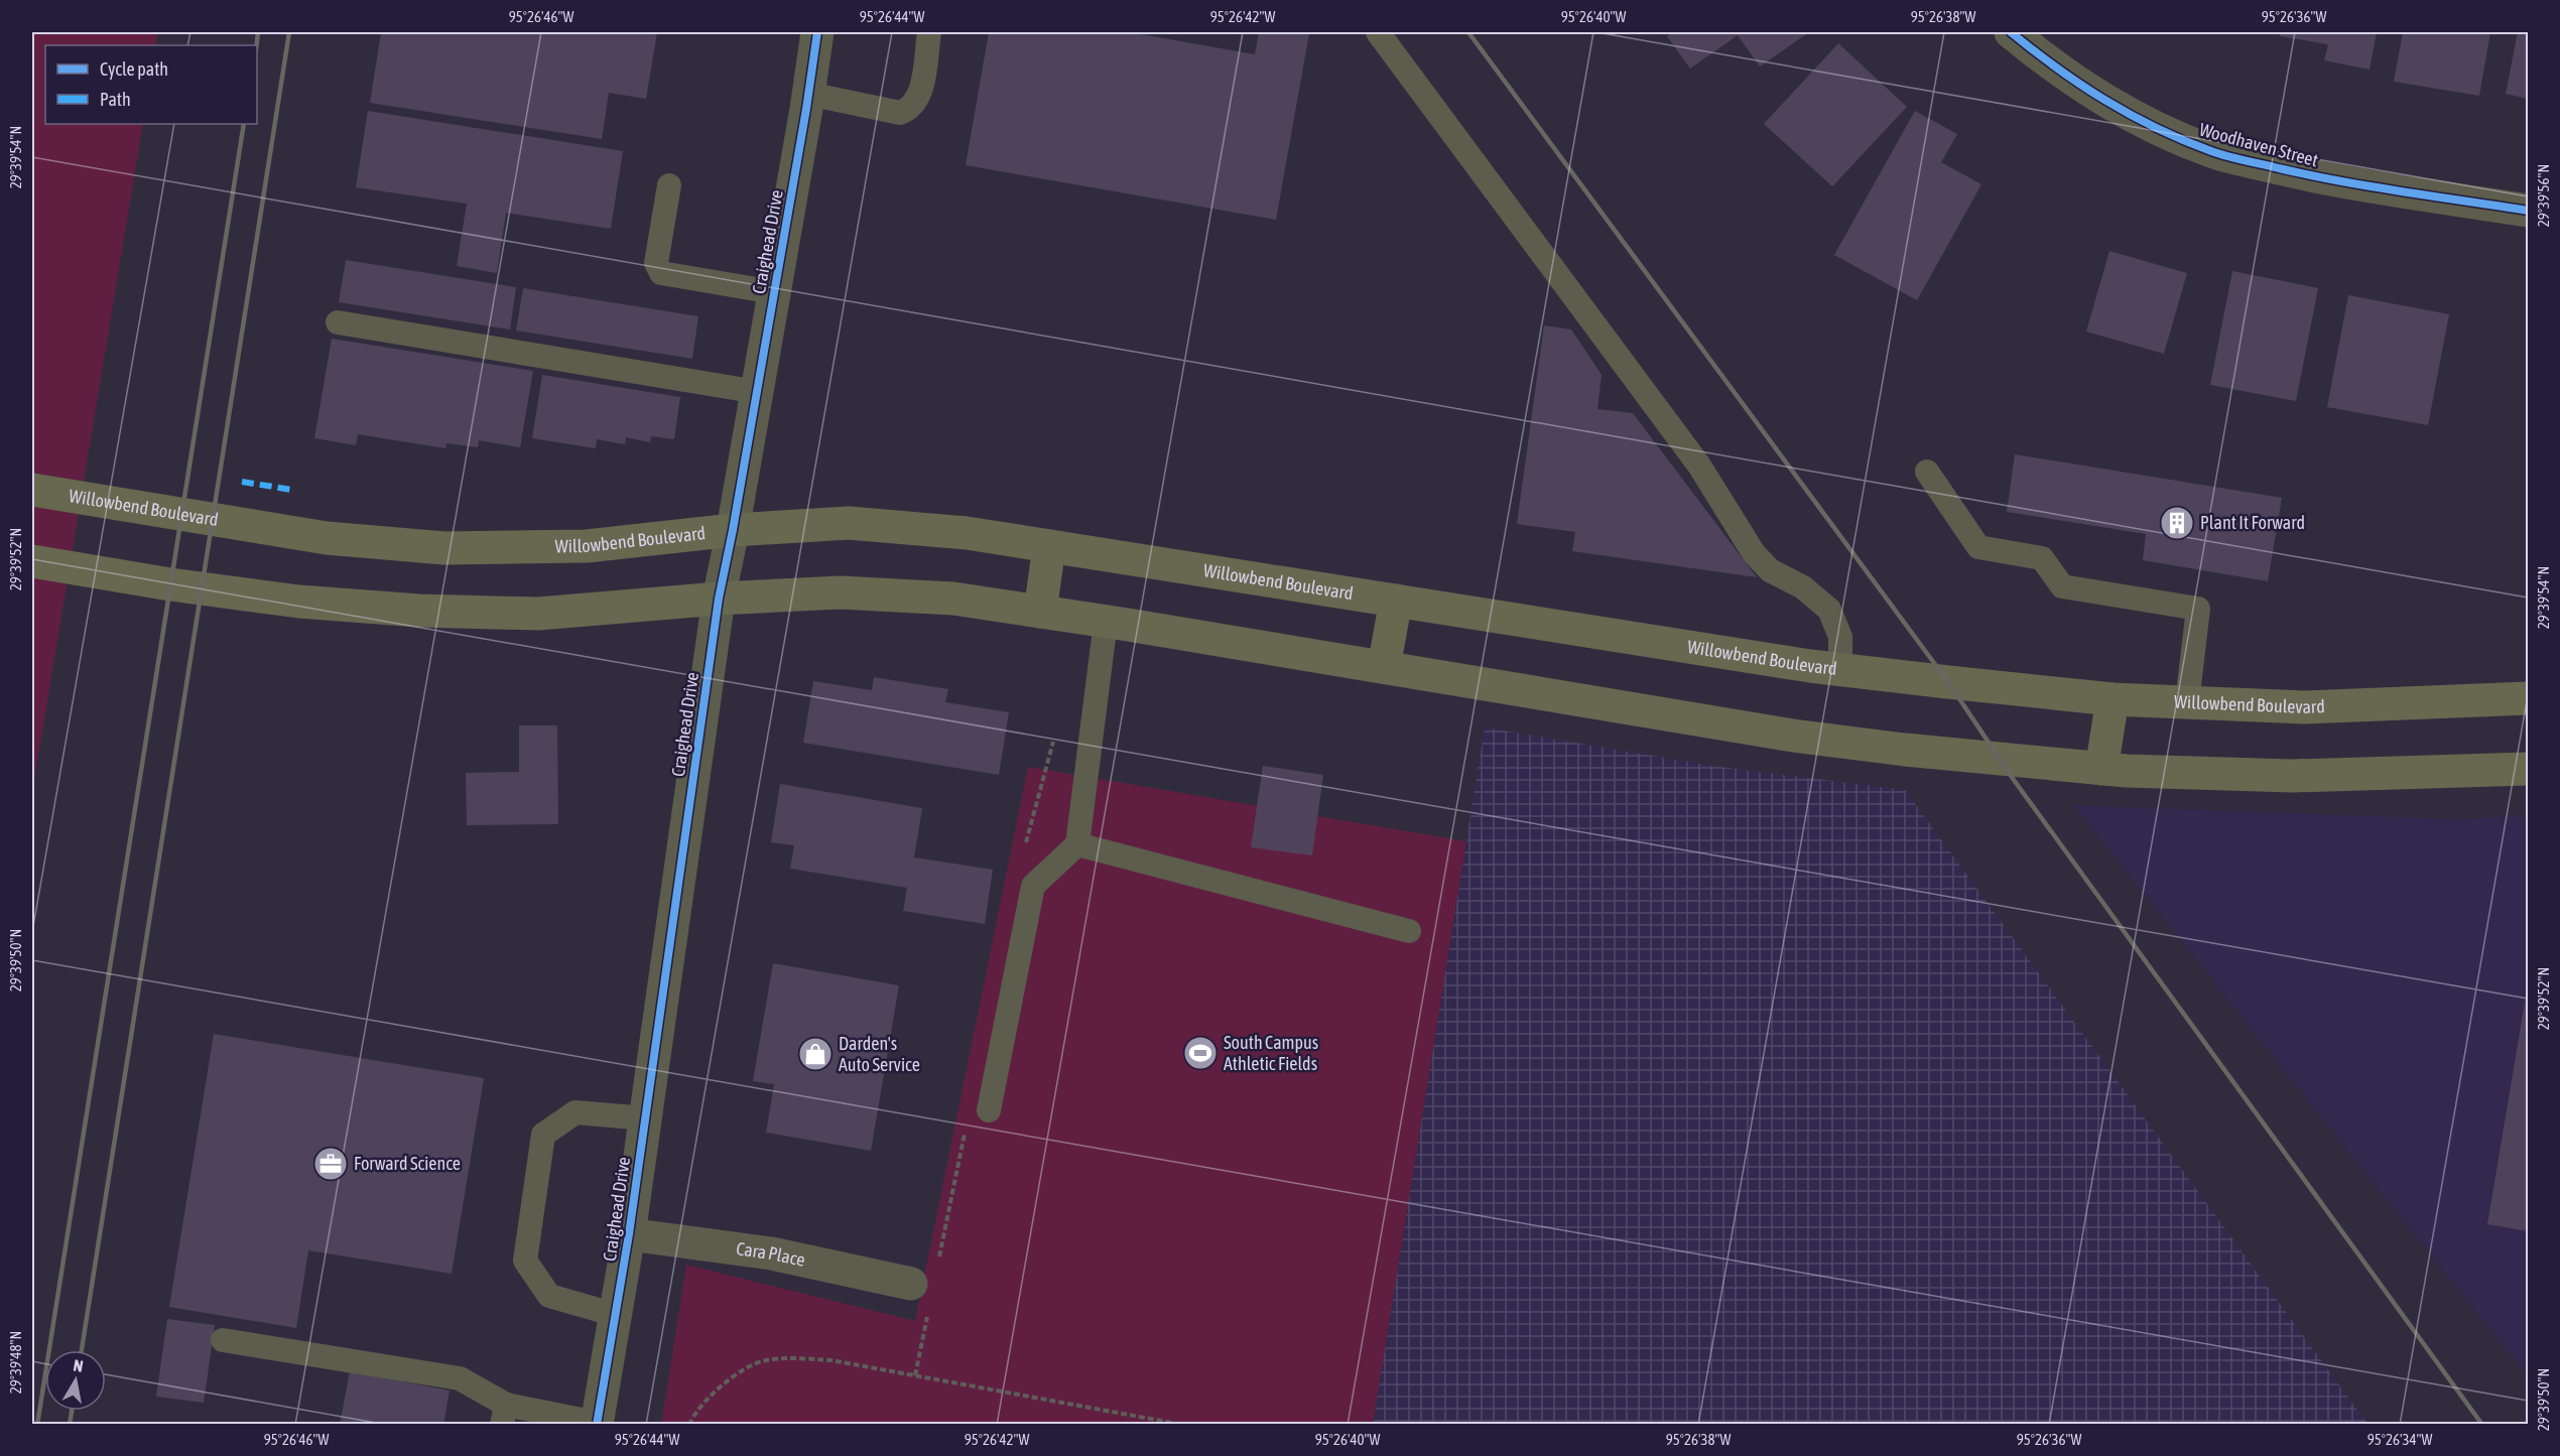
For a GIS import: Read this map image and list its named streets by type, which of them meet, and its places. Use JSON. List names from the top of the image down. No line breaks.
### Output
{"streets":{"main road":["Willowbend Boulevard"],"street":["Woodhaven Street","Craighead Drive","Cara Place"]},"crossings":[["Craighead Drive","Willowbend Boulevard"],["Craighead Drive","Cara Place"]],"places":{"building":["Plant It Forward"],"sports":["South Campus Athletic Fields"],"shop":["Darden's Auto Service"],"office":["Forward Science"]},"legend":["Cycle path","Path"],"north":"top","coordinates":["95°26'46\"W","95°26'44\"W","95°26'42\"W","95°26'40\"W","95°26'38\"W","95°26'36\"W","29°39'54\"N","29°39'56\"N","29°39'52\"N","29°39'50\"N","29°39'48\"N","95°26'34\"W"]}
